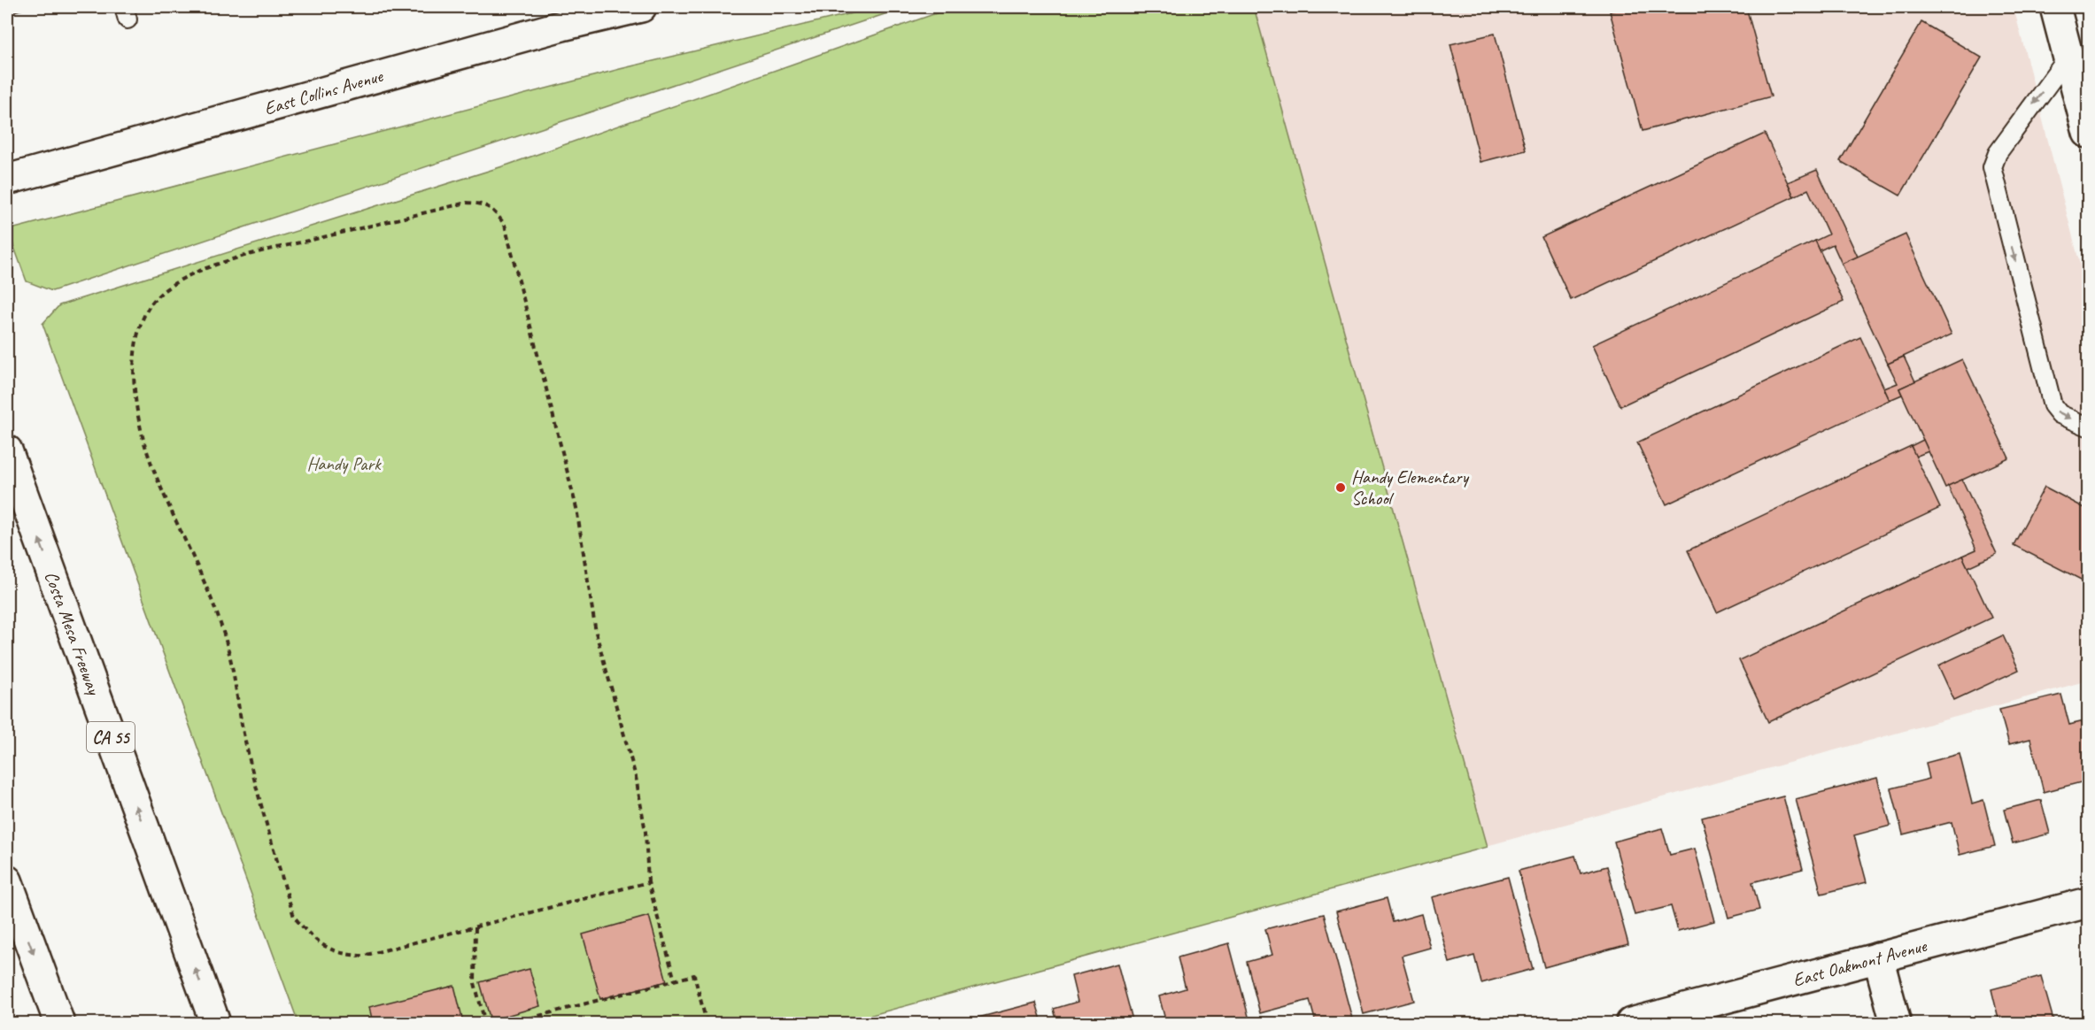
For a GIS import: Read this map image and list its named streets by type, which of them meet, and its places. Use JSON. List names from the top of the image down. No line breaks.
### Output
{"streets":{"main road":["East Collins Avenue","Costa Mesa Freeway","CA 55","East Oakmont Avenue"]},"one_way":["Costa Mesa Freeway"],"parks":["Handy Park"],"places":["Handy Elementary School"]}
